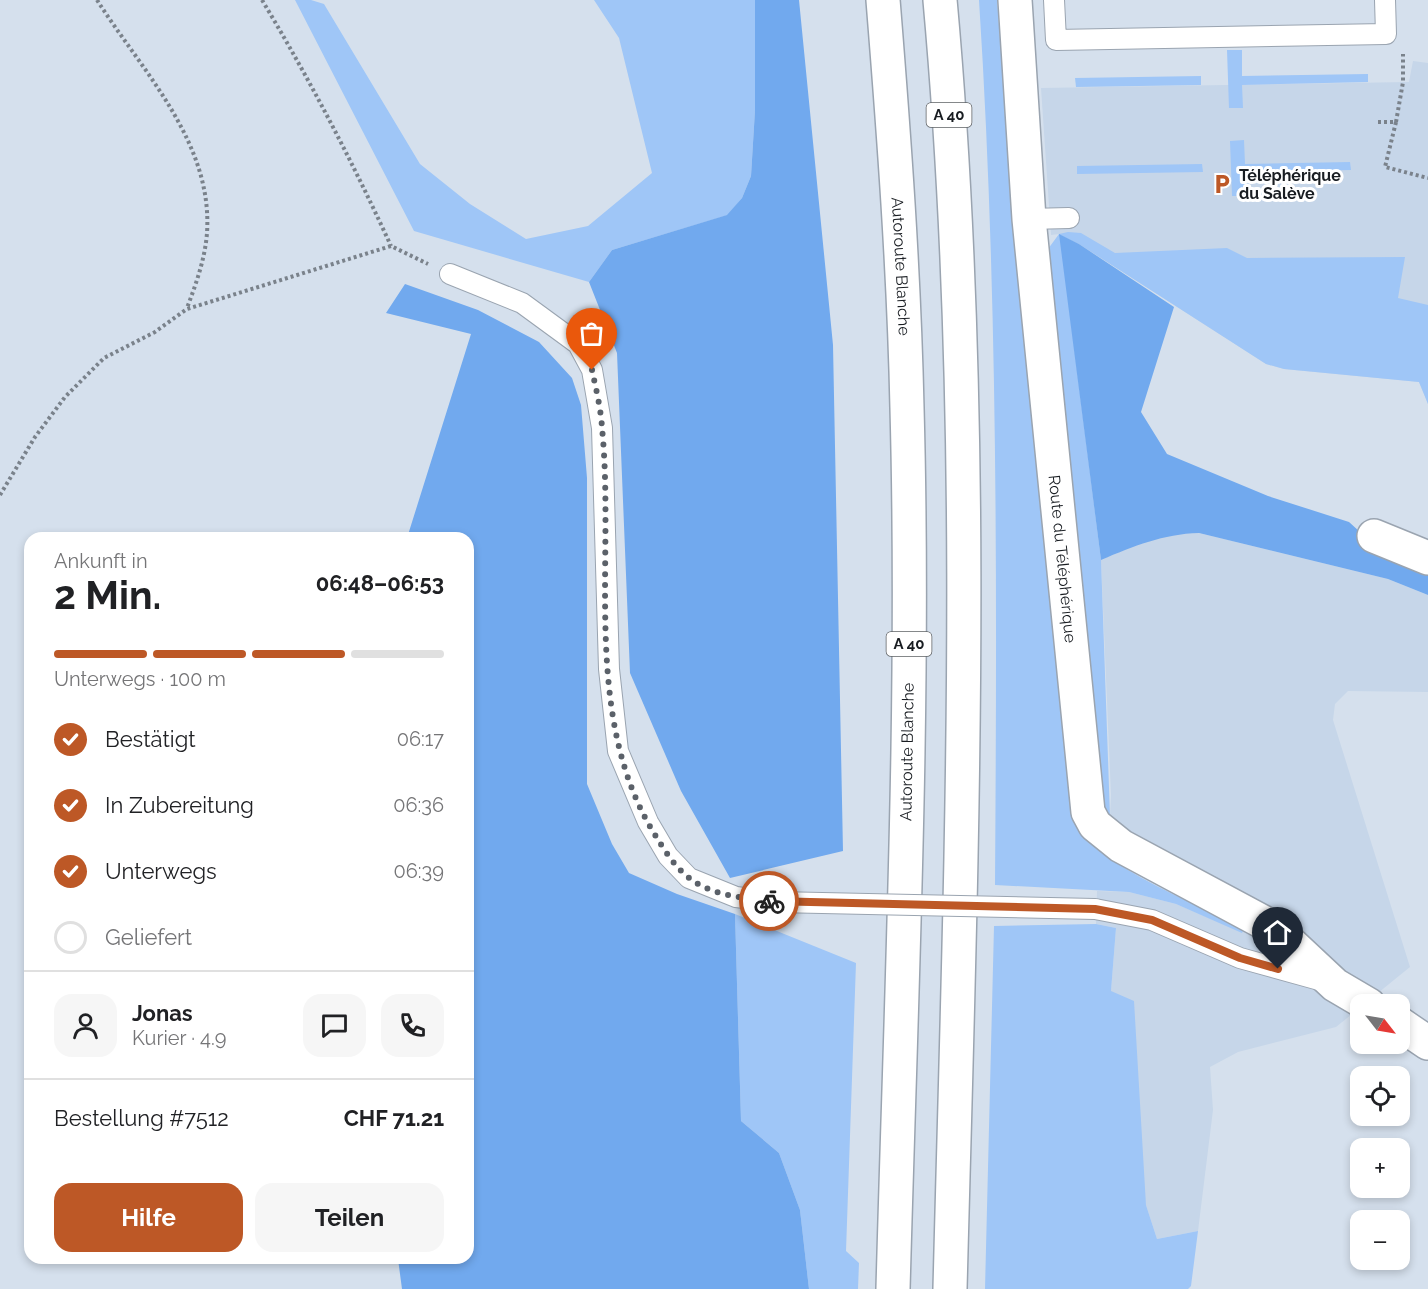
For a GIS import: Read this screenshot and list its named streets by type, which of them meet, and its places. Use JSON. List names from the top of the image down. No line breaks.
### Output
{"streets":{"main road":["A 40","Autoroute Blanche","Route du Téléphérique"]},"places":{"parking":["Téléphérique du Salève"]},"north":"bottom right","page":{"heading":["2 Min.","Ankunft in","06:48–06:53"],"panel":["Jonas","Kurier · 4.9","Bestellung #7512","CHF 71.21"],"bar":"Unterwegs · 100 m","list":[["Bestätigt","06:17"],["In Zubereitung","06:36"],["Unterwegs","06:39"],"Geliefert"],"map_buttons":["+","−"],"buttons":["Hilfe","Teilen"]}}
